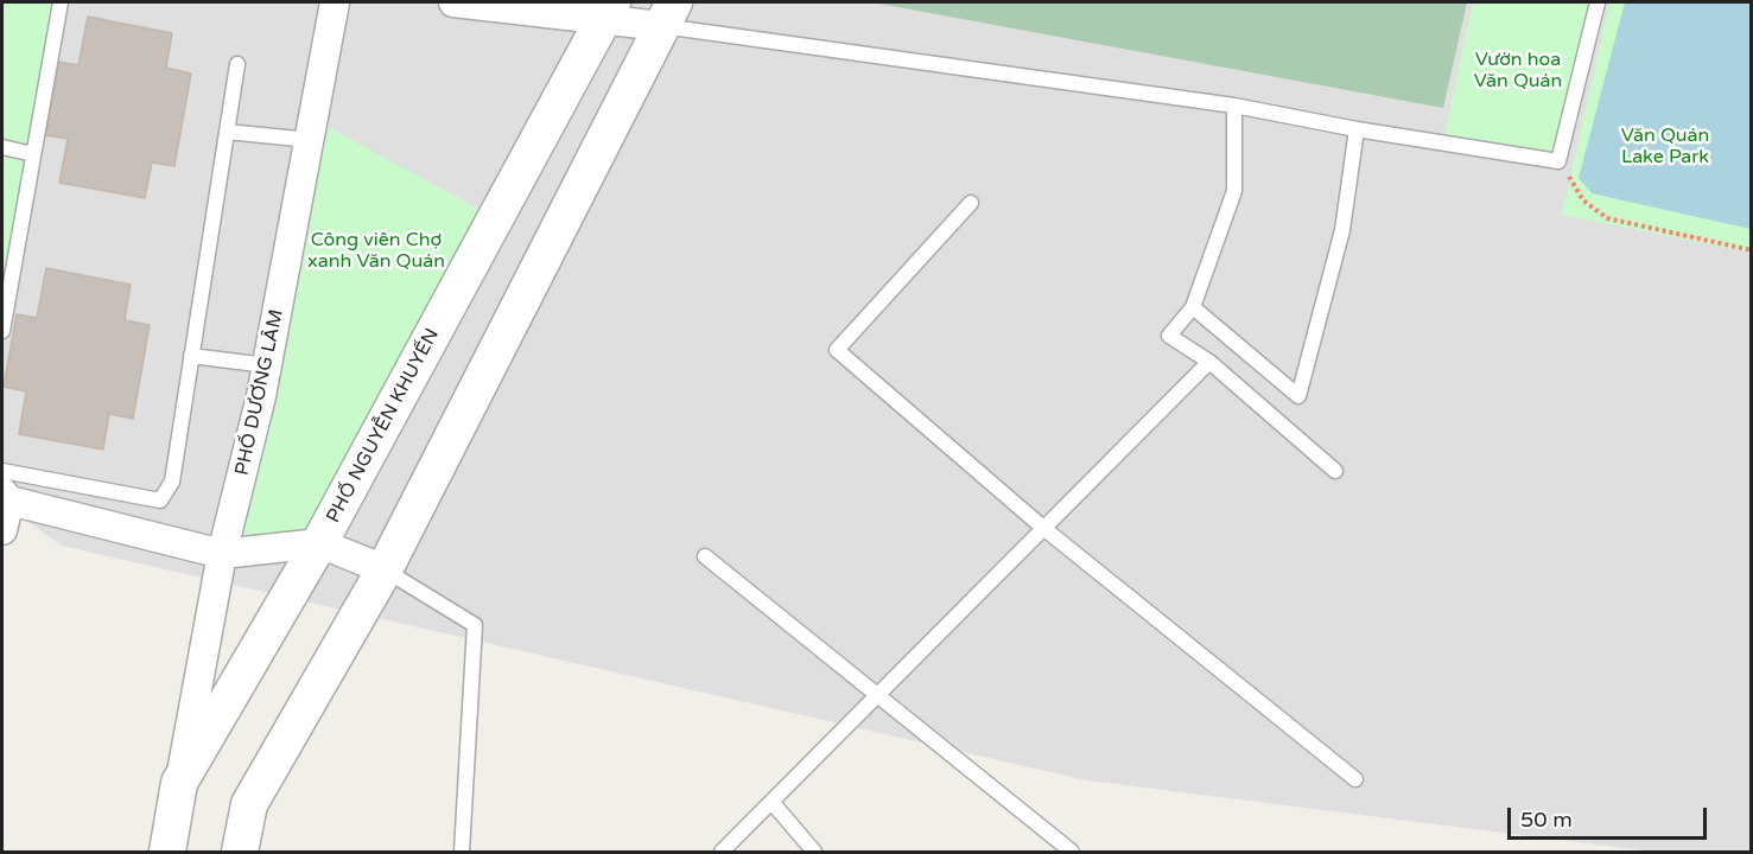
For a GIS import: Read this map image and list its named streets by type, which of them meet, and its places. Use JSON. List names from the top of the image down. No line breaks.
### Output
{"streets":{"street":["PHỐ DƯƠNG LÂM","PHỐ NGUYỄN KHUYẾN"]},"crossings":[["PHỐ DƯƠNG LÂM","PHỐ NGUYỄN KHUYẾN"]],"parks":["Vườn hoa Văn Quán","Văn Quán Lake Park","Công viên Chợ xanh Văn Quán"],"scale_bar":"50 m"}
